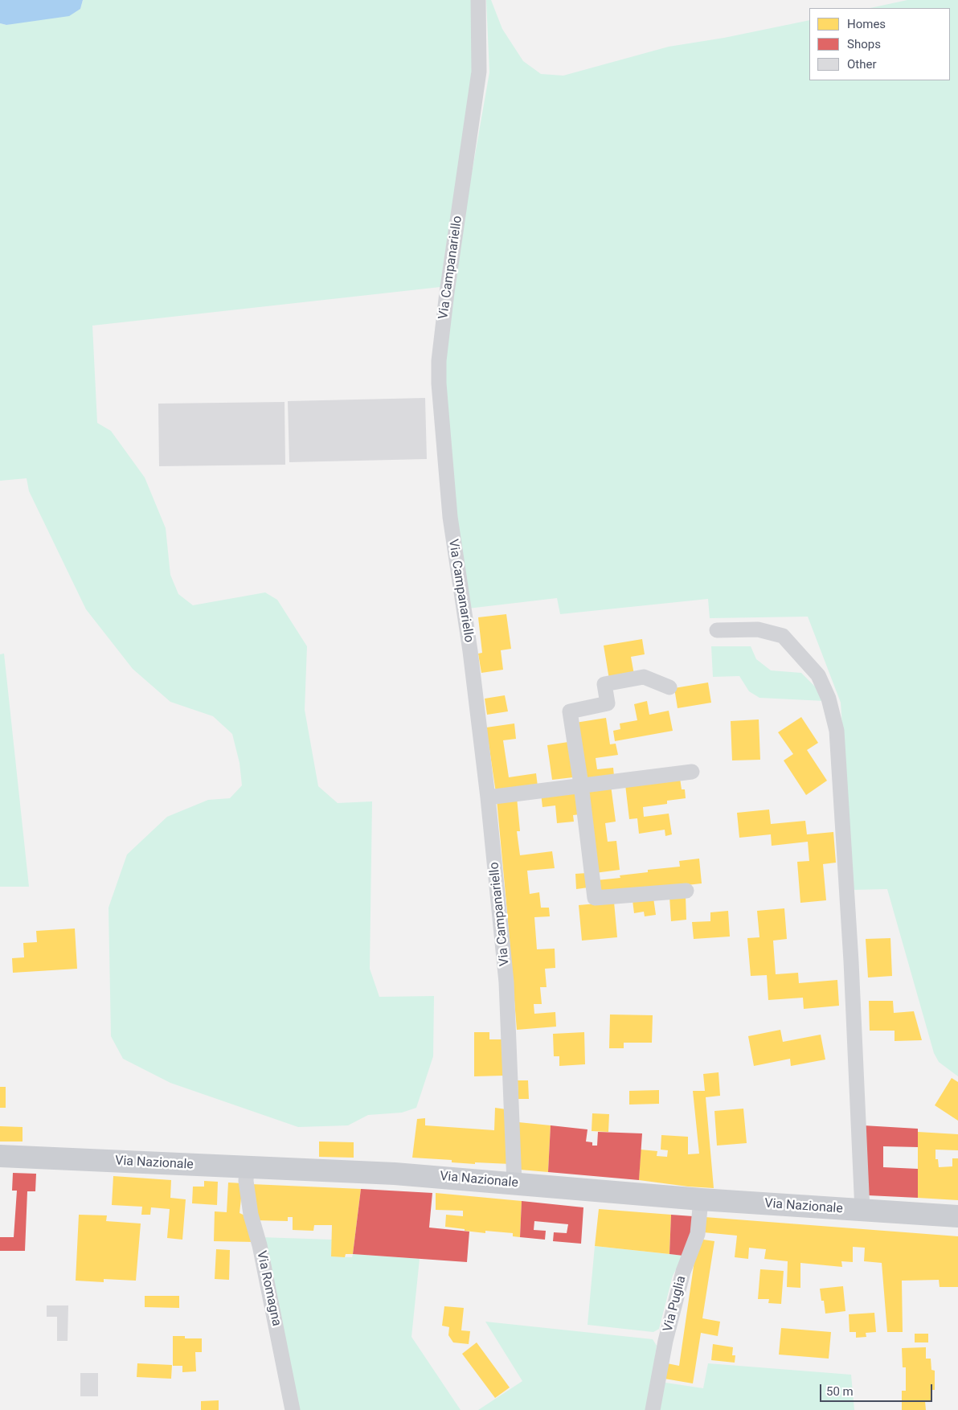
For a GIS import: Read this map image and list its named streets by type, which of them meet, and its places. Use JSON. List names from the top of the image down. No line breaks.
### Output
{"streets":{"main road":["Via Nazionale"],"street":["Via Campanariello","Via Romagna","Via Puglia"]},"crossings":[["Via Campanariello","Via Nazionale"],["Via Nazionale","Via Romagna"],["Via Nazionale","Via Puglia"]],"legend":["Homes","Shops","Other"],"scale_bar":"50 m"}
